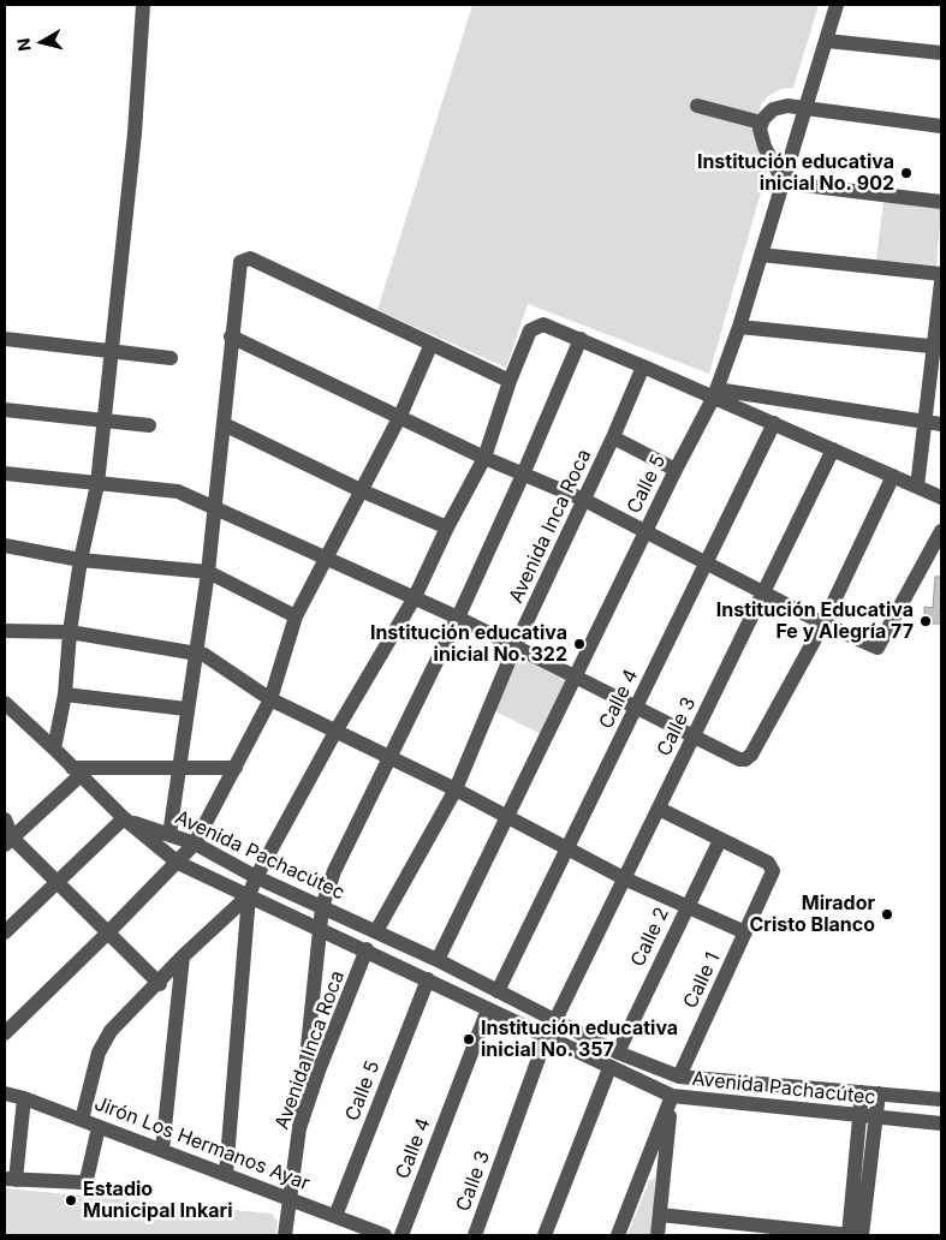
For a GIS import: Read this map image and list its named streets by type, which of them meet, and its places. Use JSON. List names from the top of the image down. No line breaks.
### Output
{"streets":{"street":["Calle 5","Avenida Inca Roca","Calle 4","Calle 3","Avenida Pachacútec","Calle 2","Calle 1","Jirón Los Hermanos Ayar"]},"crossings":[["Calle 5","Avenida Pachacútec"],["Calle 5","Jirón Los Hermanos Ayar"],["Avenida Inca Roca","Avenida Pachacútec"],["Avenida Inca Roca","Jirón Los Hermanos Ayar"],["Calle 4","Avenida Pachacútec"],["Calle 3","Avenida Pachacútec"],["Avenida Pachacútec","Calle 2"],["Avenida Pachacútec","Calle 1"],["Calle 2","Calle 1"]],"places":["Institución educativa inicial No. 902","Institución Educativa Fe y Alegría 77","Institución educativa inicial No. 322","Mirador Cristo Blanco","Institución educativa inicial No. 357","Estadio Municipal Inkari"],"north":"left"}
